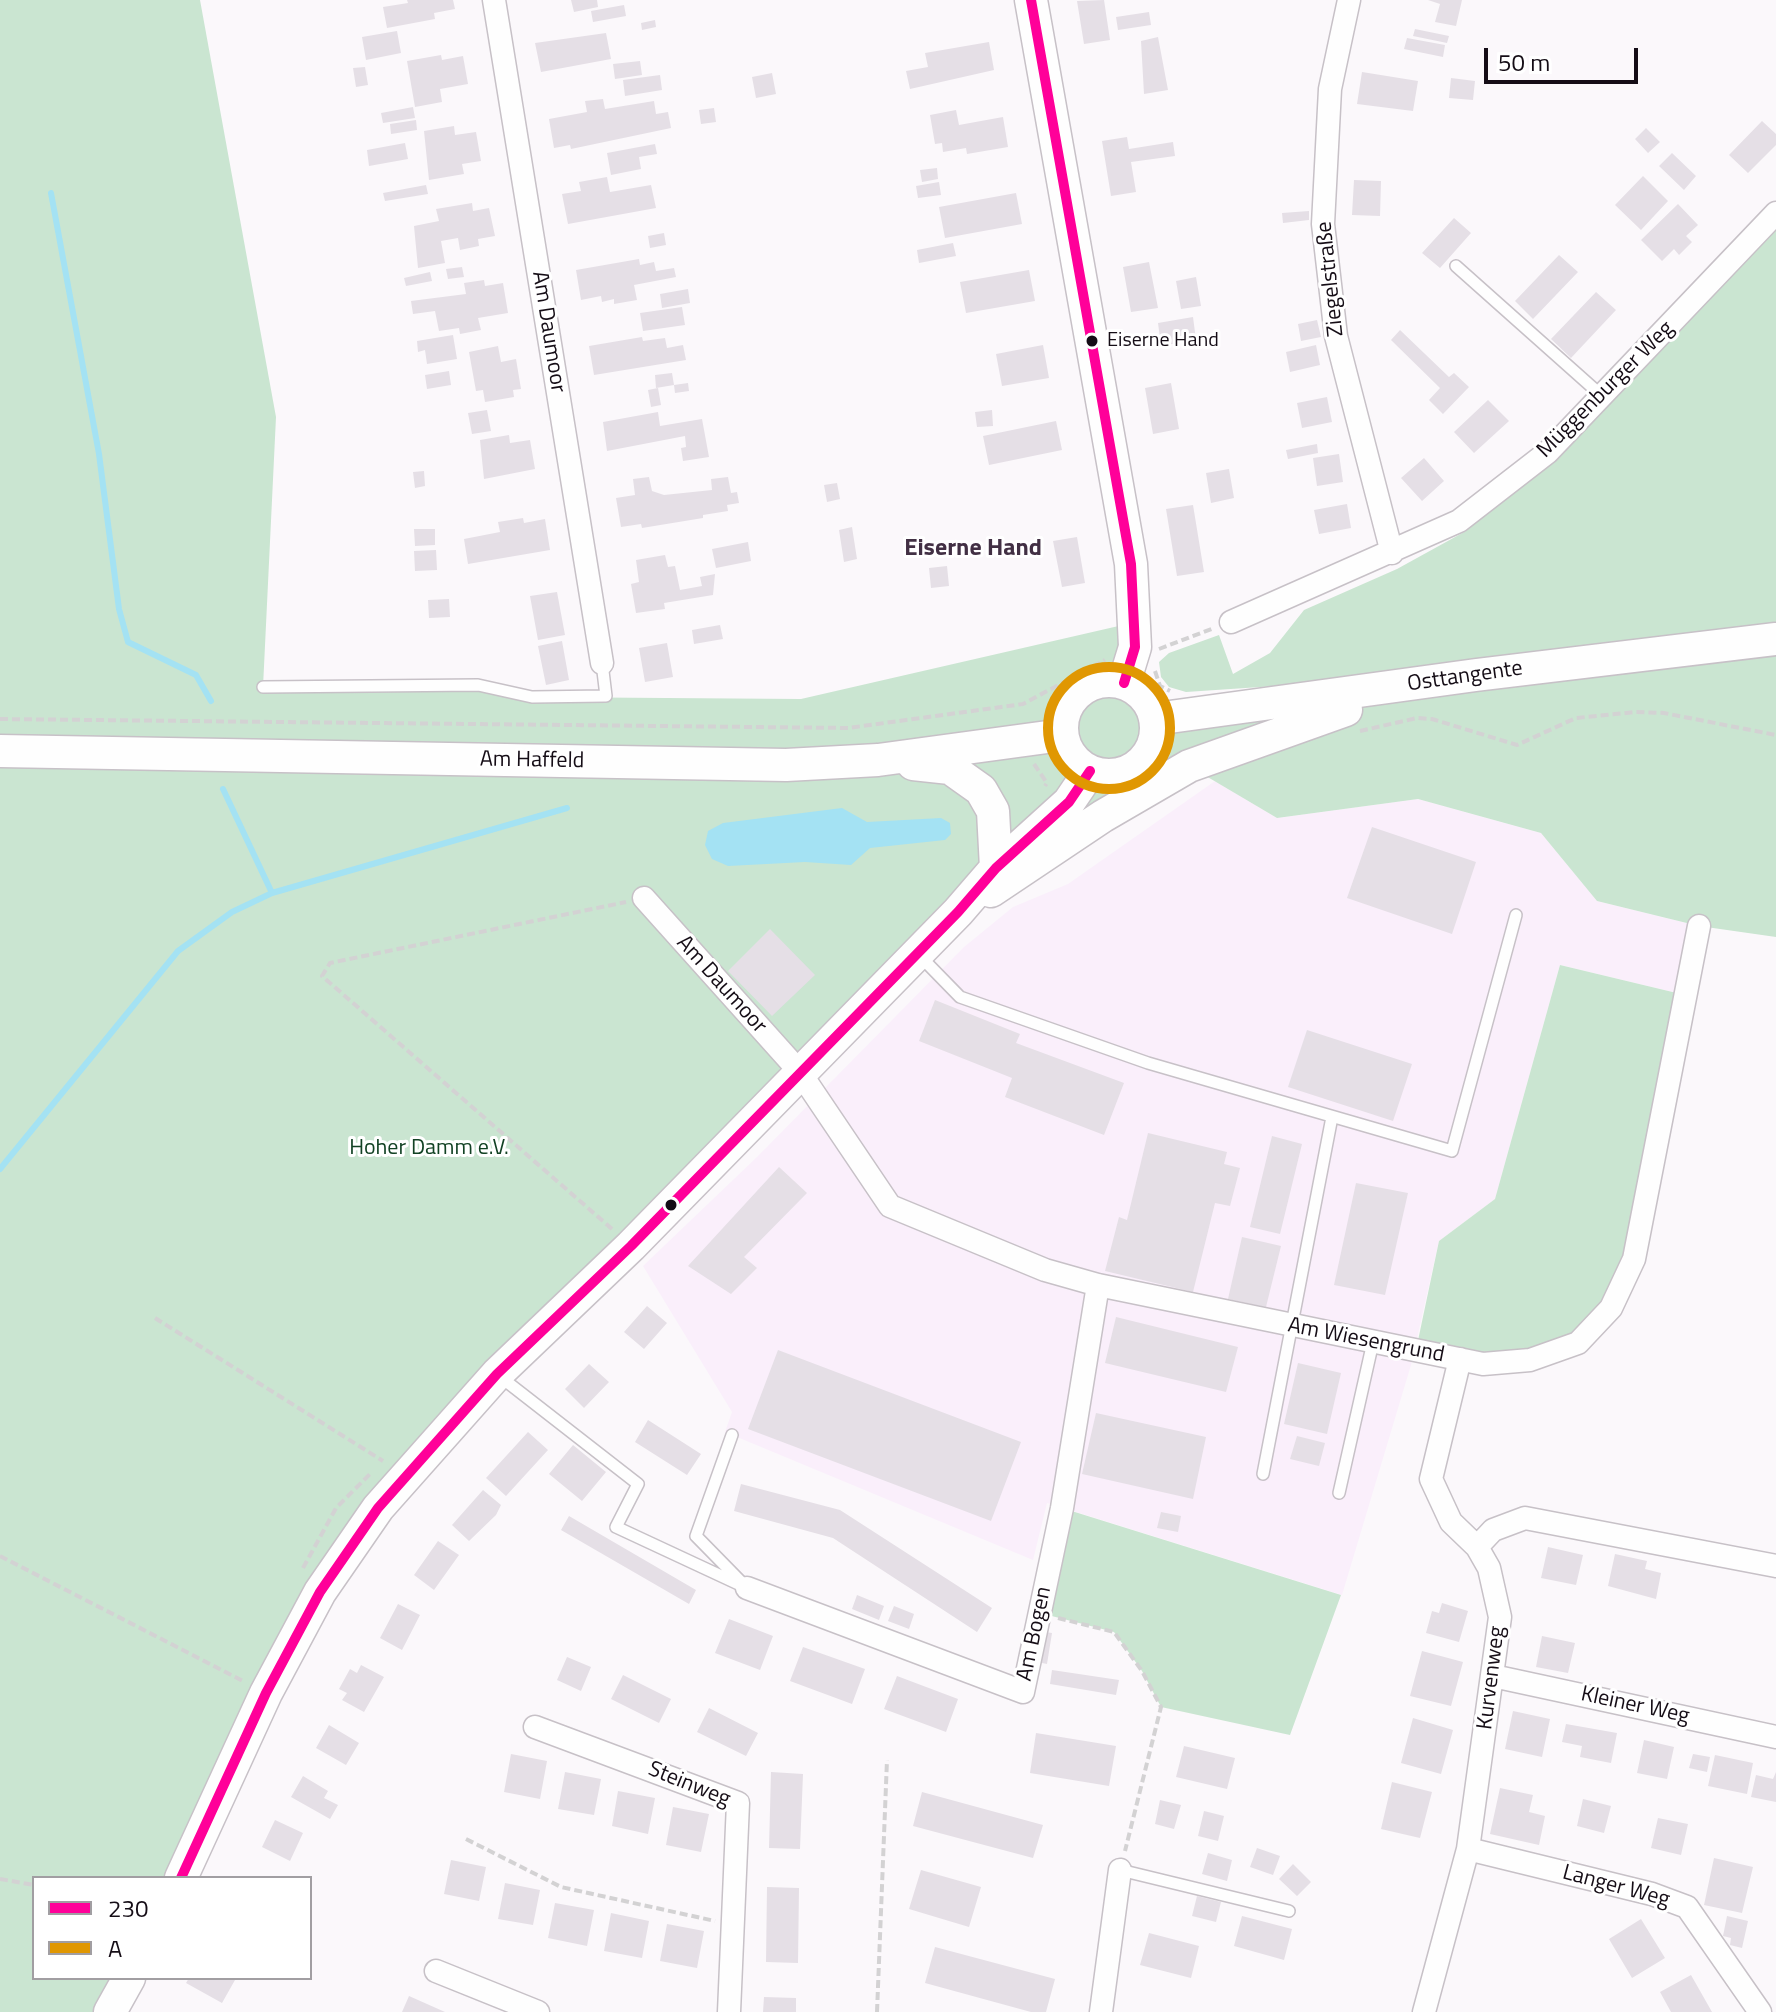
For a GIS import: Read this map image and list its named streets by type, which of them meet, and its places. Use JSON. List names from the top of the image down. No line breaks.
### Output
{"streets":{"main road":["Osttangente","Am Haffeld"],"street":["Ziegelstraße","Am Daumoor","Müggenburger Weg","Am Wiesengrund","Am Bogen","Kurvenweg","Kleiner Weg","Steinweg","Langer Weg"]},"crossings":[["Ziegelstraße","Müggenburger Weg"],["Am Daumoor","Am Wiesengrund"],["Osttangente","Am Haffeld"],["Am Wiesengrund","Am Bogen"],["Am Wiesengrund","Kurvenweg"],["Kurvenweg","Kleiner Weg"],["Kurvenweg","Langer Weg"]],"districts":["Eiserne Hand"],"parks":["Hoher Damm e.V."],"places":["Eiserne Hand"],"lines":["transit line 230","transit line A"],"legend":["230","A"],"scale_bar":"50 m"}
